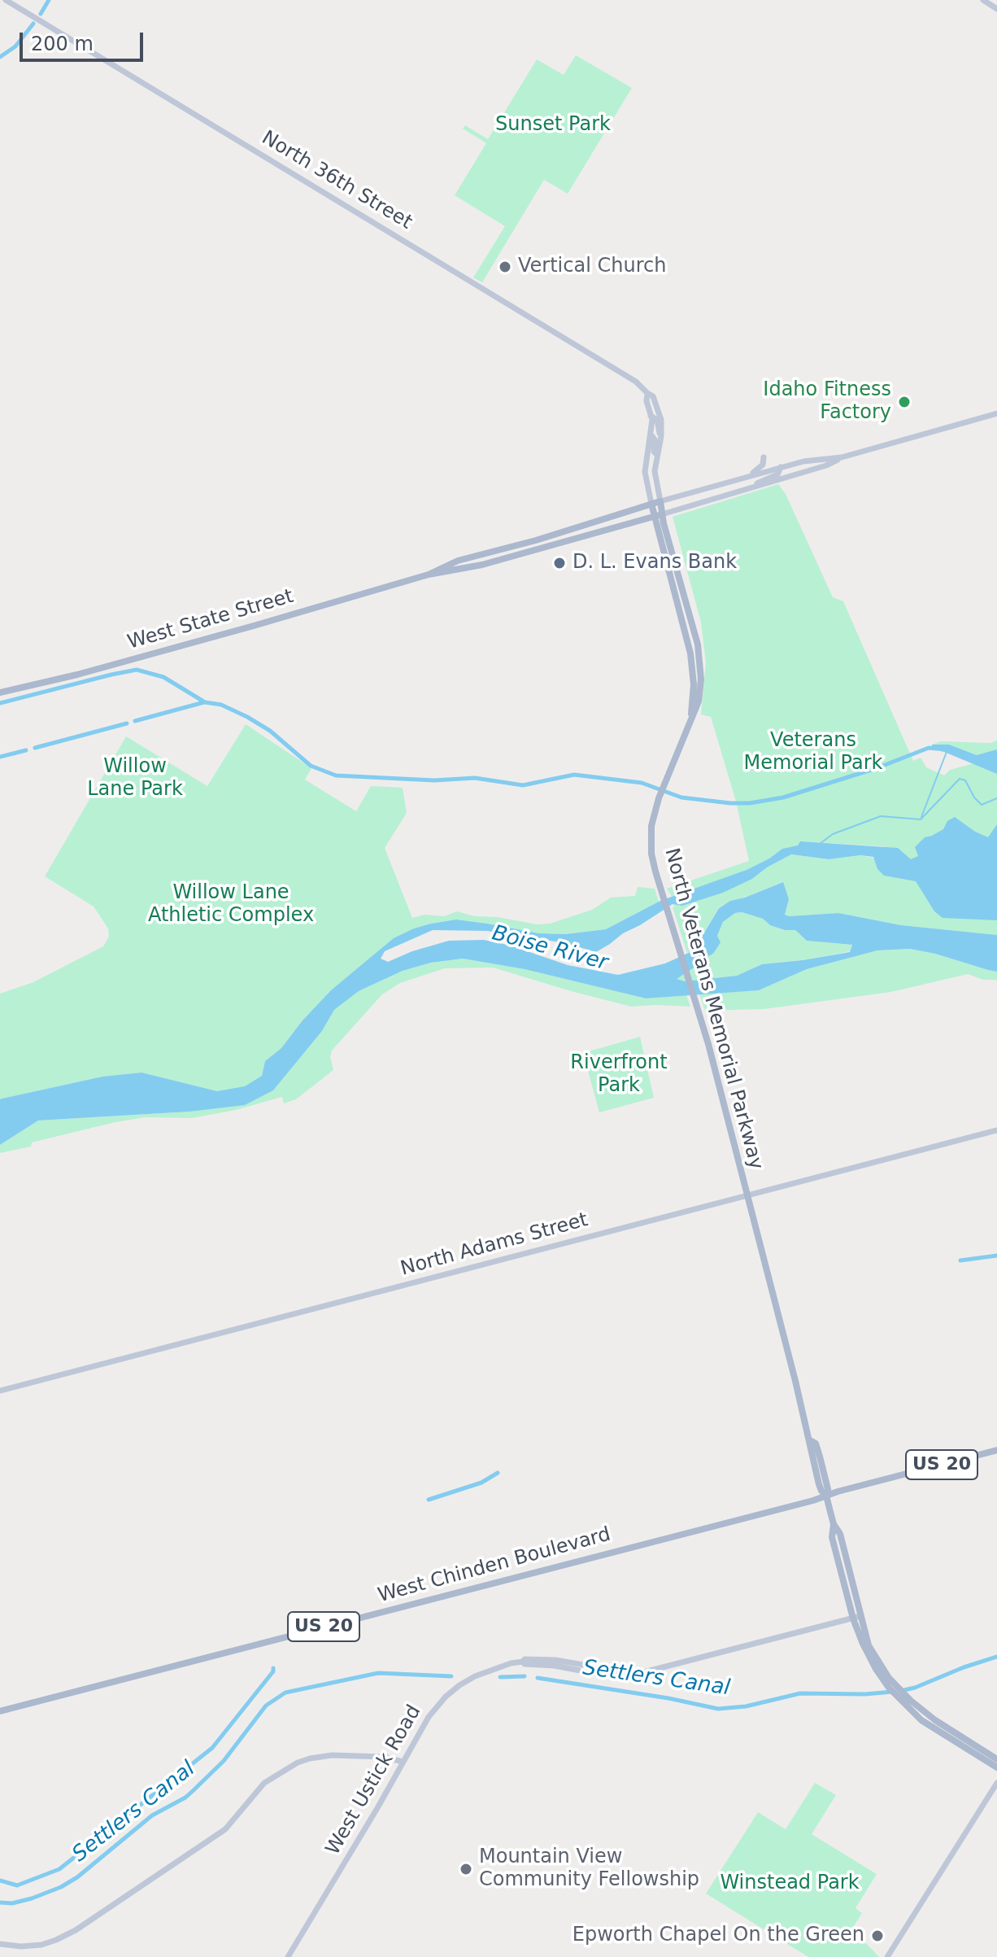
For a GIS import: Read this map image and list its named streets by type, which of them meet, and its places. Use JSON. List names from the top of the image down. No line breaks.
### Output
{"streets":{"main road":["West State Street","North Veterans Memorial Parkway","US 20","West Chinden Boulevard"],"street":["North 36th Street","North Adams Street","West Ustick Road"]},"crossings":[["North 36th Street","West State Street"],["North 36th Street","North Veterans Memorial Parkway"],["West State Street","North Veterans Memorial Parkway"],["North Veterans Memorial Parkway","North Adams Street"],["North Veterans Memorial Parkway","West Chinden Boulevard"],["North Veterans Memorial Parkway","West Ustick Road"]],"water":["Boise River","Settlers Canal"],"parks":["Sunset Park","Veterans Memorial Park","Willow Lane Park","Willow Lane Athletic Complex","Riverfront Park","Winstead Park"],"places":["Vertical Church","Idaho Fitness Factory","D. L. Evans Bank","Mountain View Community Fellowship","Epworth Chapel On the Green"],"scale_bar":"200 m"}
